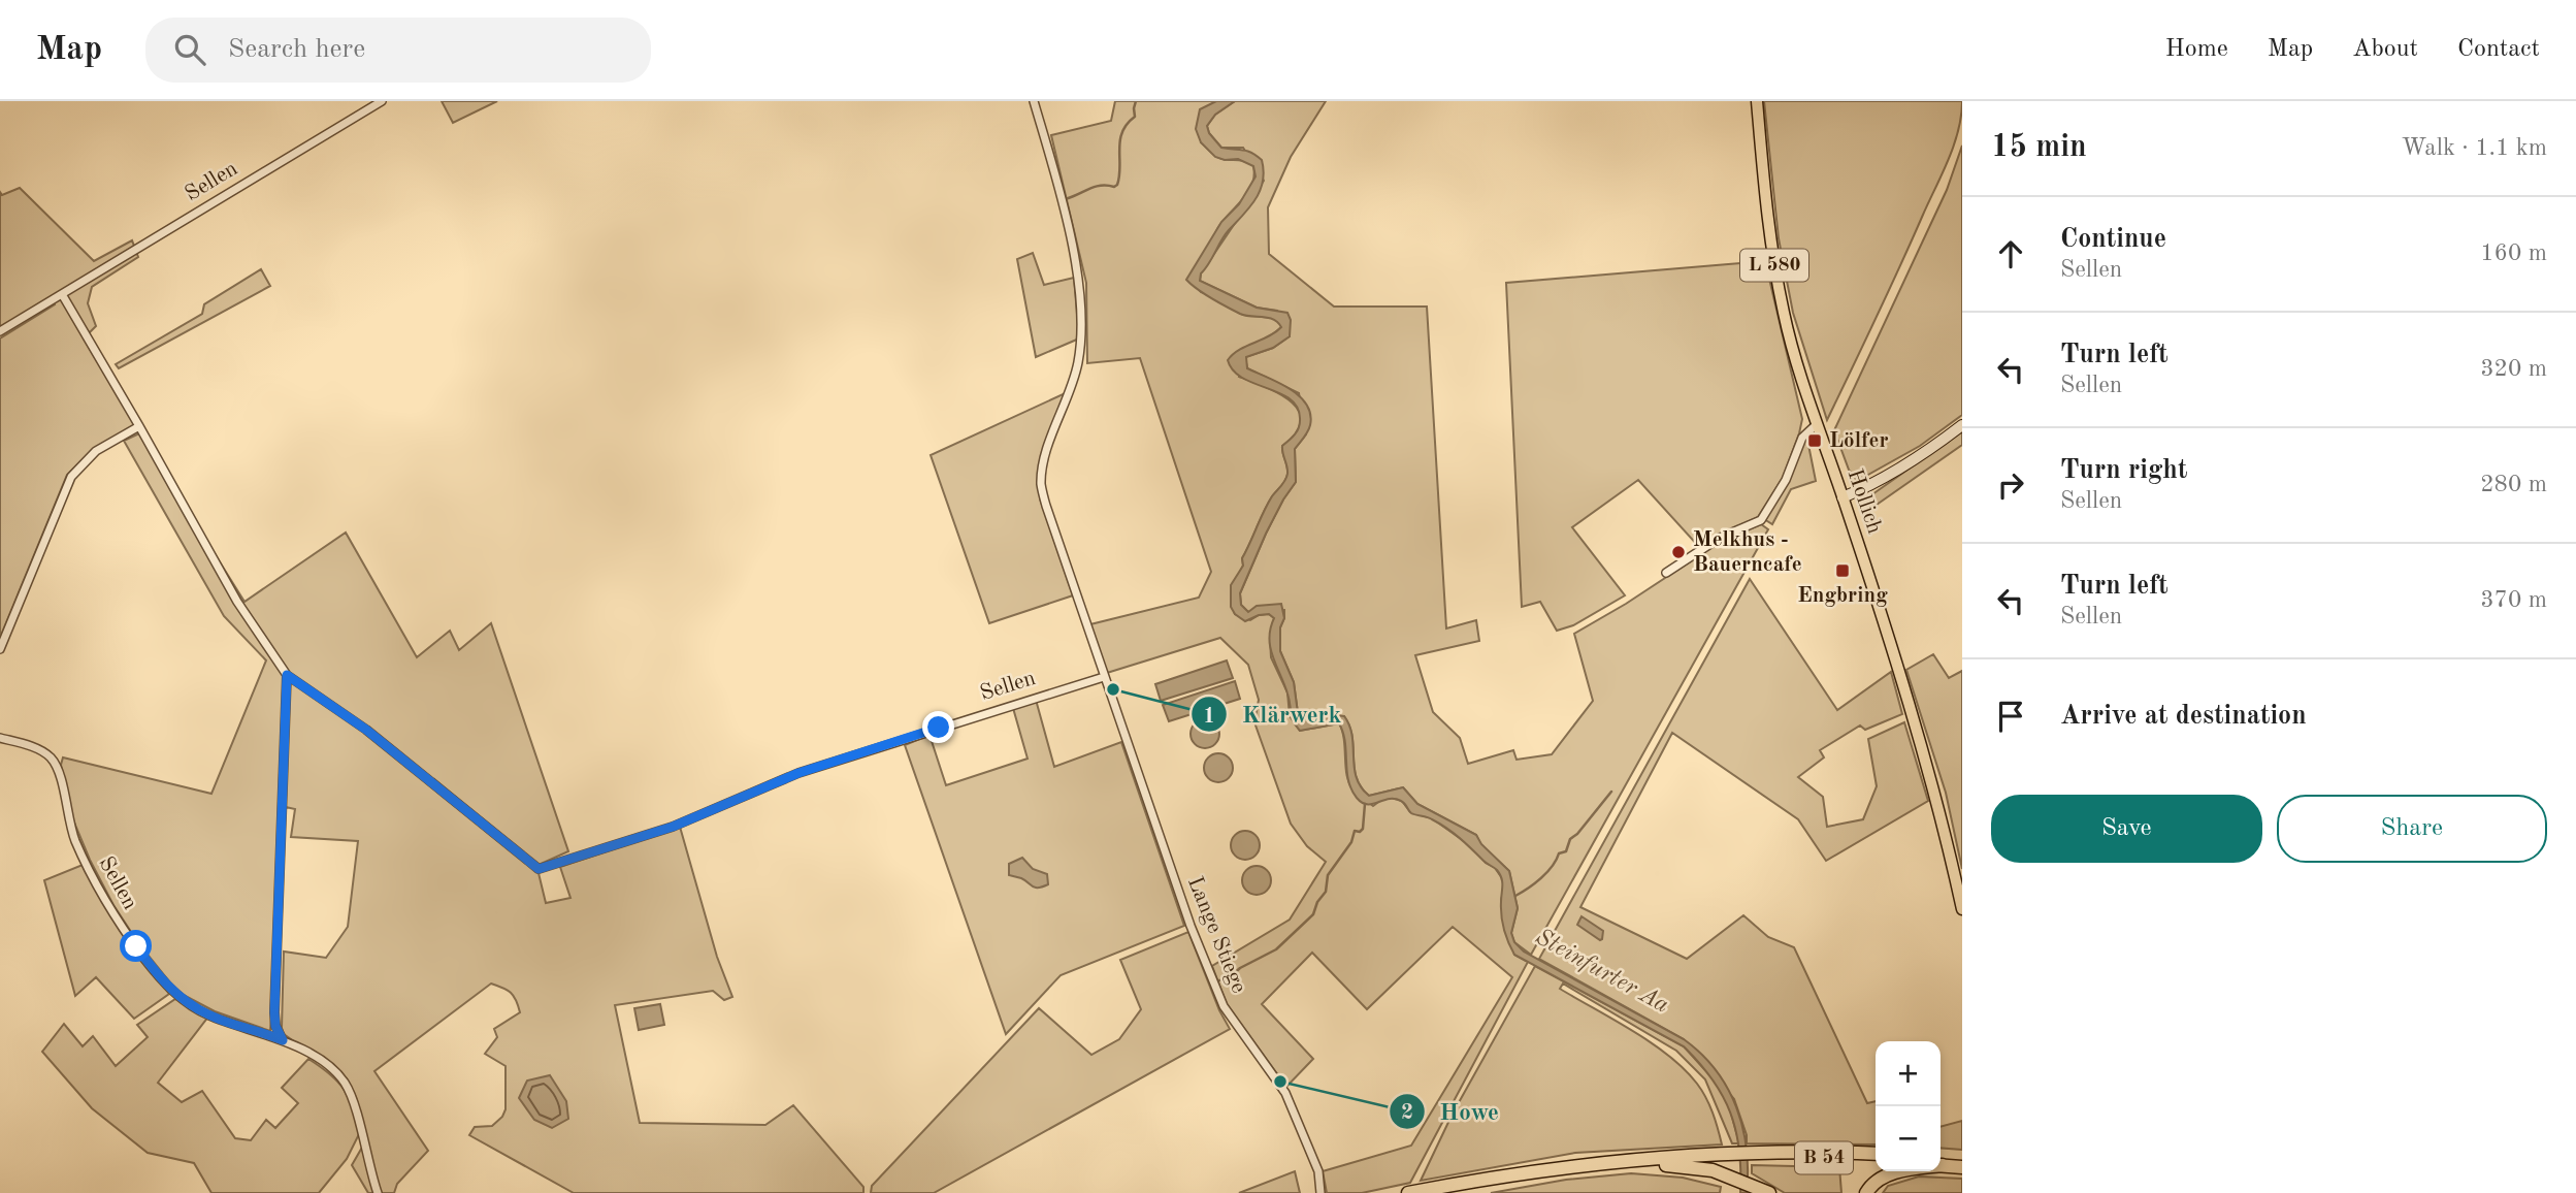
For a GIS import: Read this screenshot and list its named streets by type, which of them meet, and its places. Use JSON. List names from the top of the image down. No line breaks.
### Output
{"streets":{"highway":["B 54"],"main road":["L 580","Hollich"],"street":["Sellen","Lange Stiege"]},"crossings":[["Sellen","Lange Stiege"]],"water":["Steinfurter Aa"],"places":{"transit":["Lölfer","Engbring"],"other":["Melkhus - Bauerncafe","Klärwerk","Howe"]},"page":{"header":"Map","search":"Search here","nav":["Home","Map","About","Contact"],"heading":["15 min","Walk · 1.1 km"],"list":[["Continue","Sellen","160 m"],["Turn left","Sellen","320 m"],["Turn right","Sellen","280 m"],["Turn left","Sellen","370 m"],"Arrive at destination"],"buttons":["Save","Share"],"map_buttons":["+","−"]}}
